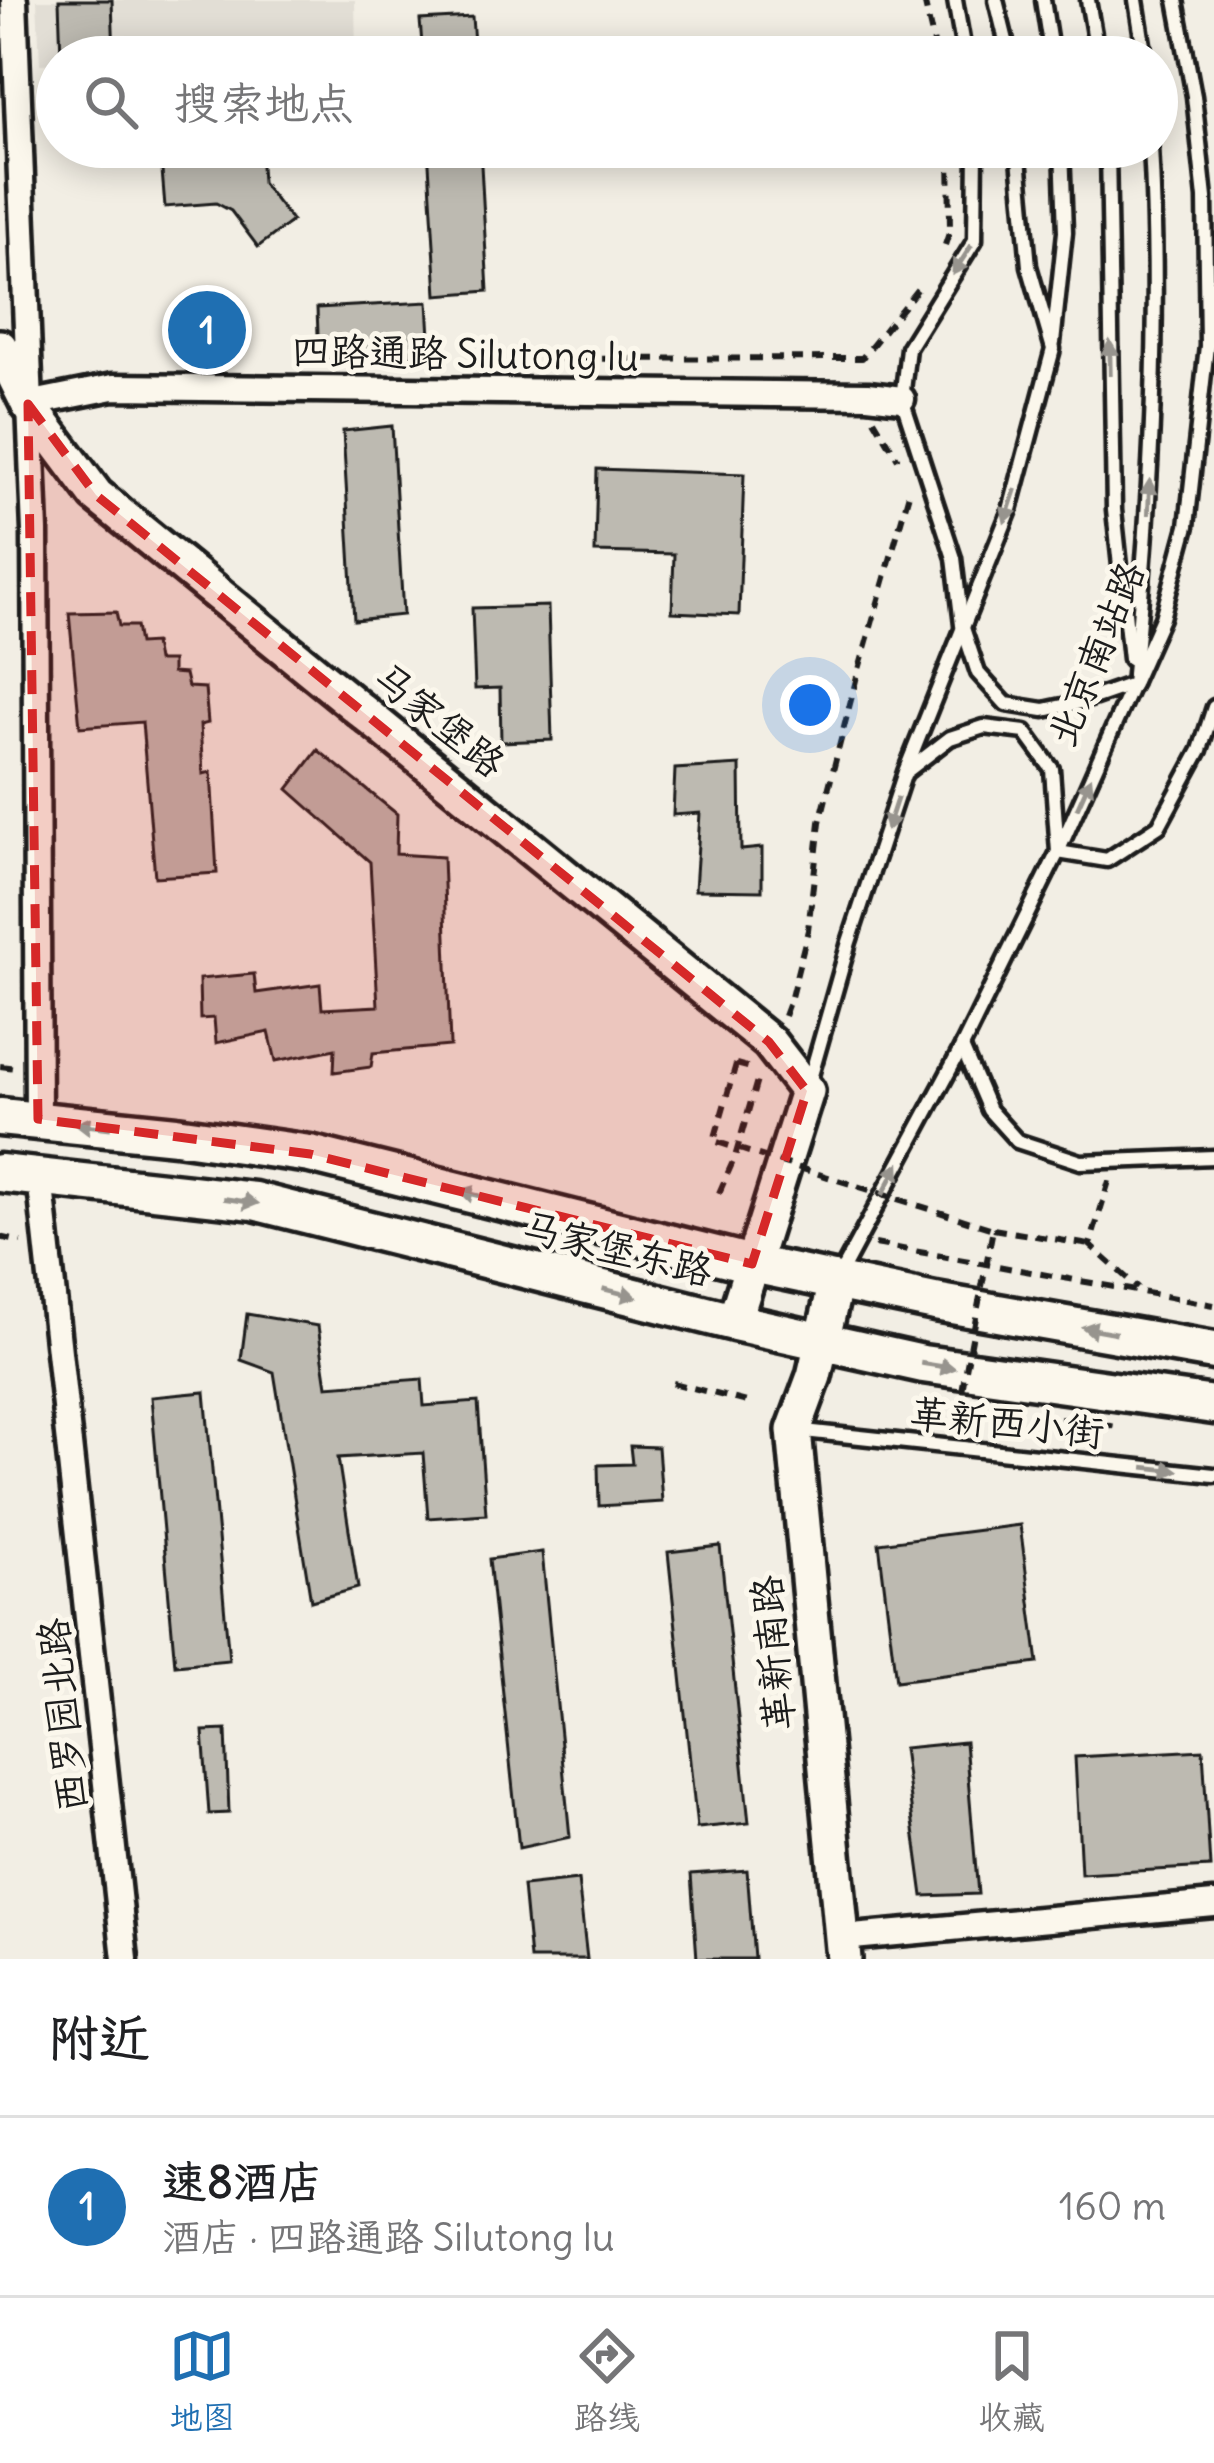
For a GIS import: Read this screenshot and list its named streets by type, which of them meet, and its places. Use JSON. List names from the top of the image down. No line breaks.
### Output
{"streets":{"main road":["马家堡东路"],"street":["四路通路 Silutong lu","马家堡路","革新南路","西罗园北路"],"lane":["北京南站路","革新西小街"]},"crossings":[["四路通路 Silutong lu","马家堡路"],["北京南站路","马家堡东路"],["北京南站路","革新南路"],["马家堡东路","革新南路"],["马家堡东路","西罗园北路"],["革新西小街","革新南路"]],"one_way":["革新西小街"],"page":{"search":"搜索地点","pins":"1","heading":"附近","list":[{"mark":"1","name":"速8酒店","note":"酒店 · 四路通路 Silutong lu","value":"160 m"}],"nav":["地图","路线","收藏"]}}
